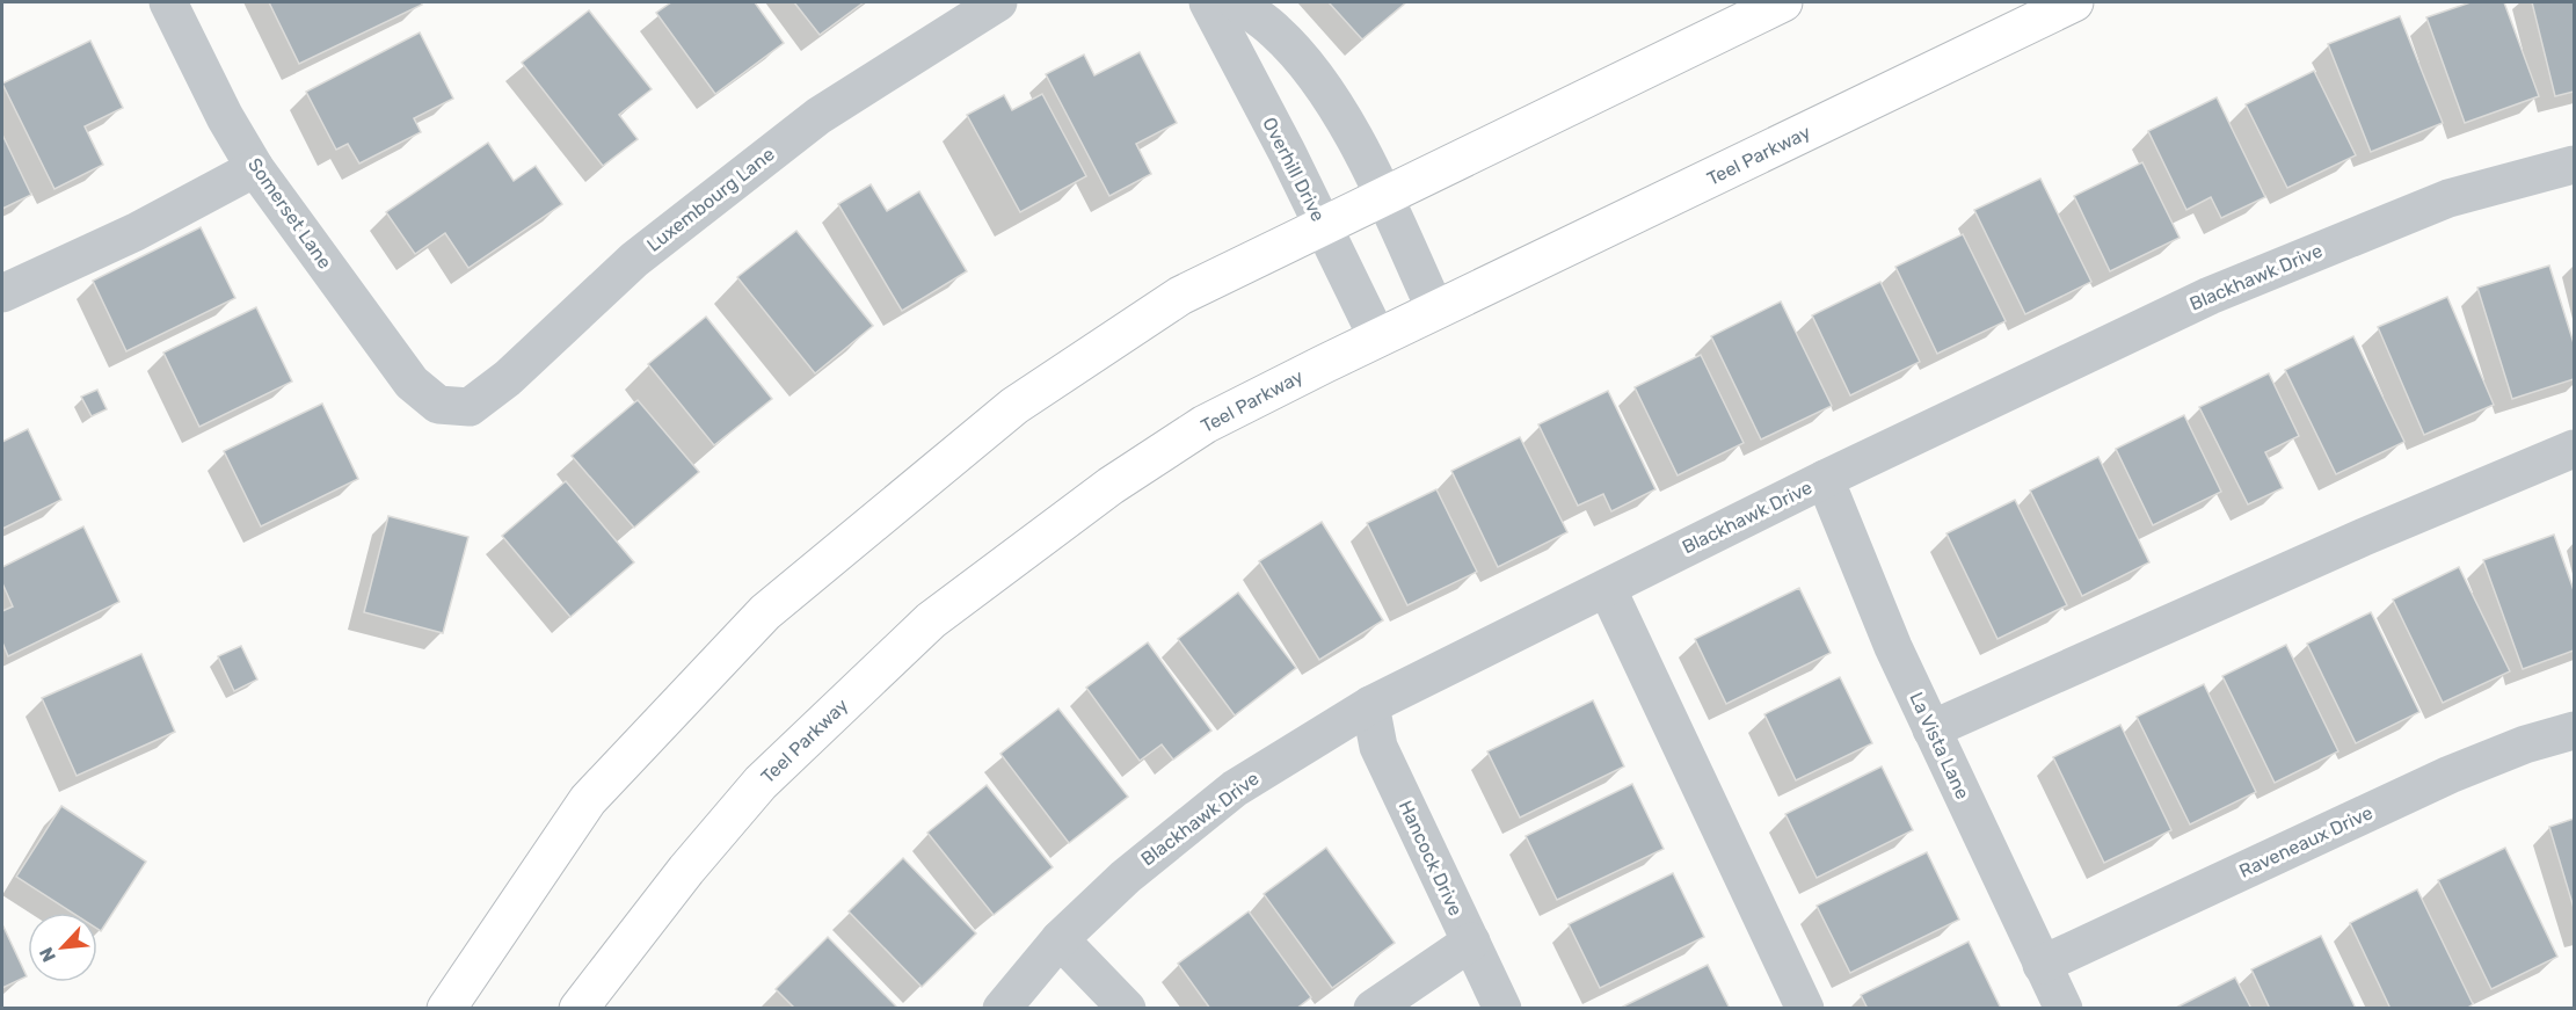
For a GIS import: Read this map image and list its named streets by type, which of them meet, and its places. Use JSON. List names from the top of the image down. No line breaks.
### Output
{"streets":{"main road":["Teel Parkway"],"street":["Overhill Drive","Luxembourg Lane","Somerset Lane","Blackhawk Drive","La Vista Lane","Raveneaux Drive","Hancock Drive"]},"crossings":[["Teel Parkway","Overhill Drive"],["Luxembourg Lane","Somerset Lane"],["Blackhawk Drive","La Vista Lane"],["Blackhawk Drive","Hancock Drive"],["La Vista Lane","Raveneaux Drive"]],"north":"bottom left"}
